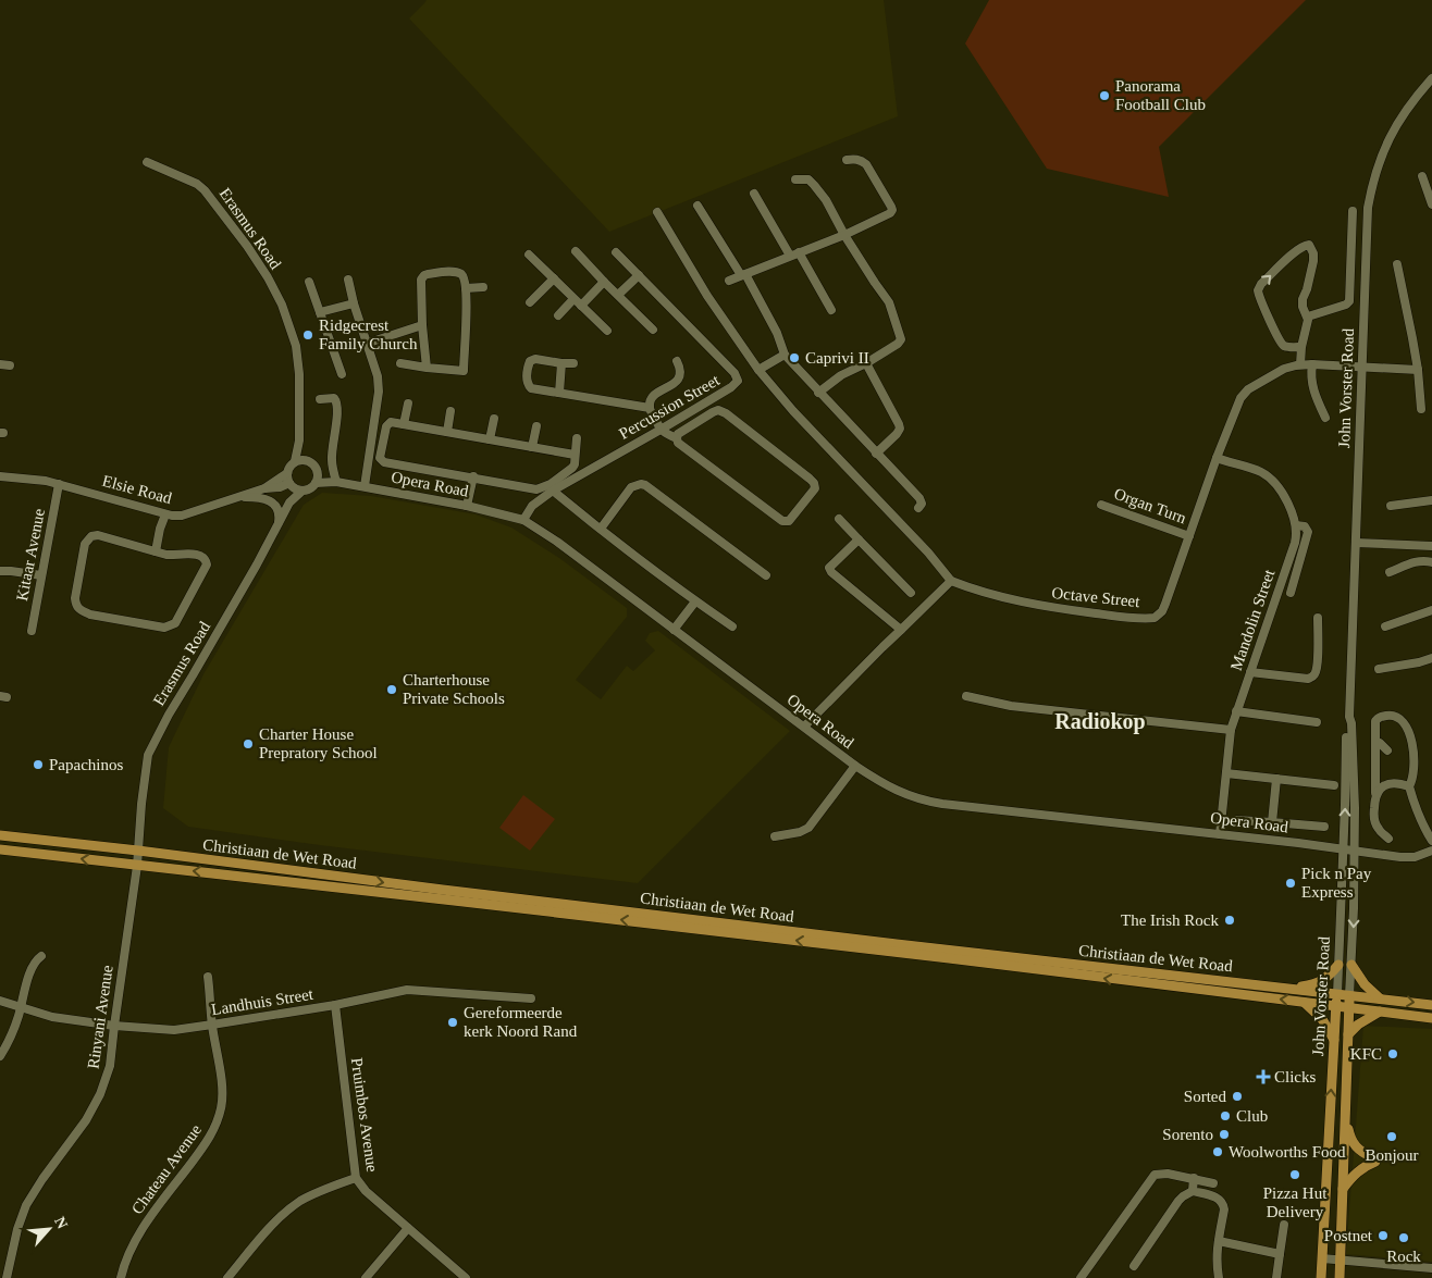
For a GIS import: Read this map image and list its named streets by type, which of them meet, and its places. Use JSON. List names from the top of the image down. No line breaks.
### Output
{"streets":{"main road":["John Vorster Road","Christiaan de Wet Road"],"street":["Erasmus Road","Percussion Street","Opera Road","Elsie Road","Organ Turn","Kitaar Avenue","Octave Street","Mandolin Street","Landhuis Street","Rinyani Avenue","Pruimbos Avenue","Chateau Avenue"]},"crossings":[["Erasmus Road","Opera Road"],["Erasmus Road","Elsie Road"],["Erasmus Road","Christiaan de Wet Road"],["Erasmus Road","Rinyani Avenue"],["John Vorster Road","Opera Road"],["John Vorster Road","Octave Street"],["John Vorster Road","Christiaan de Wet Road"],["Percussion Street","Opera Road"],["Opera Road","Elsie Road"],["Opera Road","Mandolin Street"],["Elsie Road","Kitaar Avenue"],["Organ Turn","Octave Street"],["Christiaan de Wet Road","Rinyani Avenue"],["Landhuis Street","Rinyani Avenue"],["Landhuis Street","Pruimbos Avenue"],["Landhuis Street","Chateau Avenue"]],"districts":["Radiokop"],"places":{"other":["Panorama Football Club","Ridgecrest Family Church","Caprivi II","Charterhouse Private Schools","Charter House Prepratory School","Papachinos","Pick n Pay Express","The Irish Rock","Gereformeerde kerk Noord Rand","KFC","Sorted","Club","Sorento","Bonjour","Woolworths Food","Pizza Hut Delivery","Postnet","Rock"],"health":["Clicks"]},"north":"top right"}
